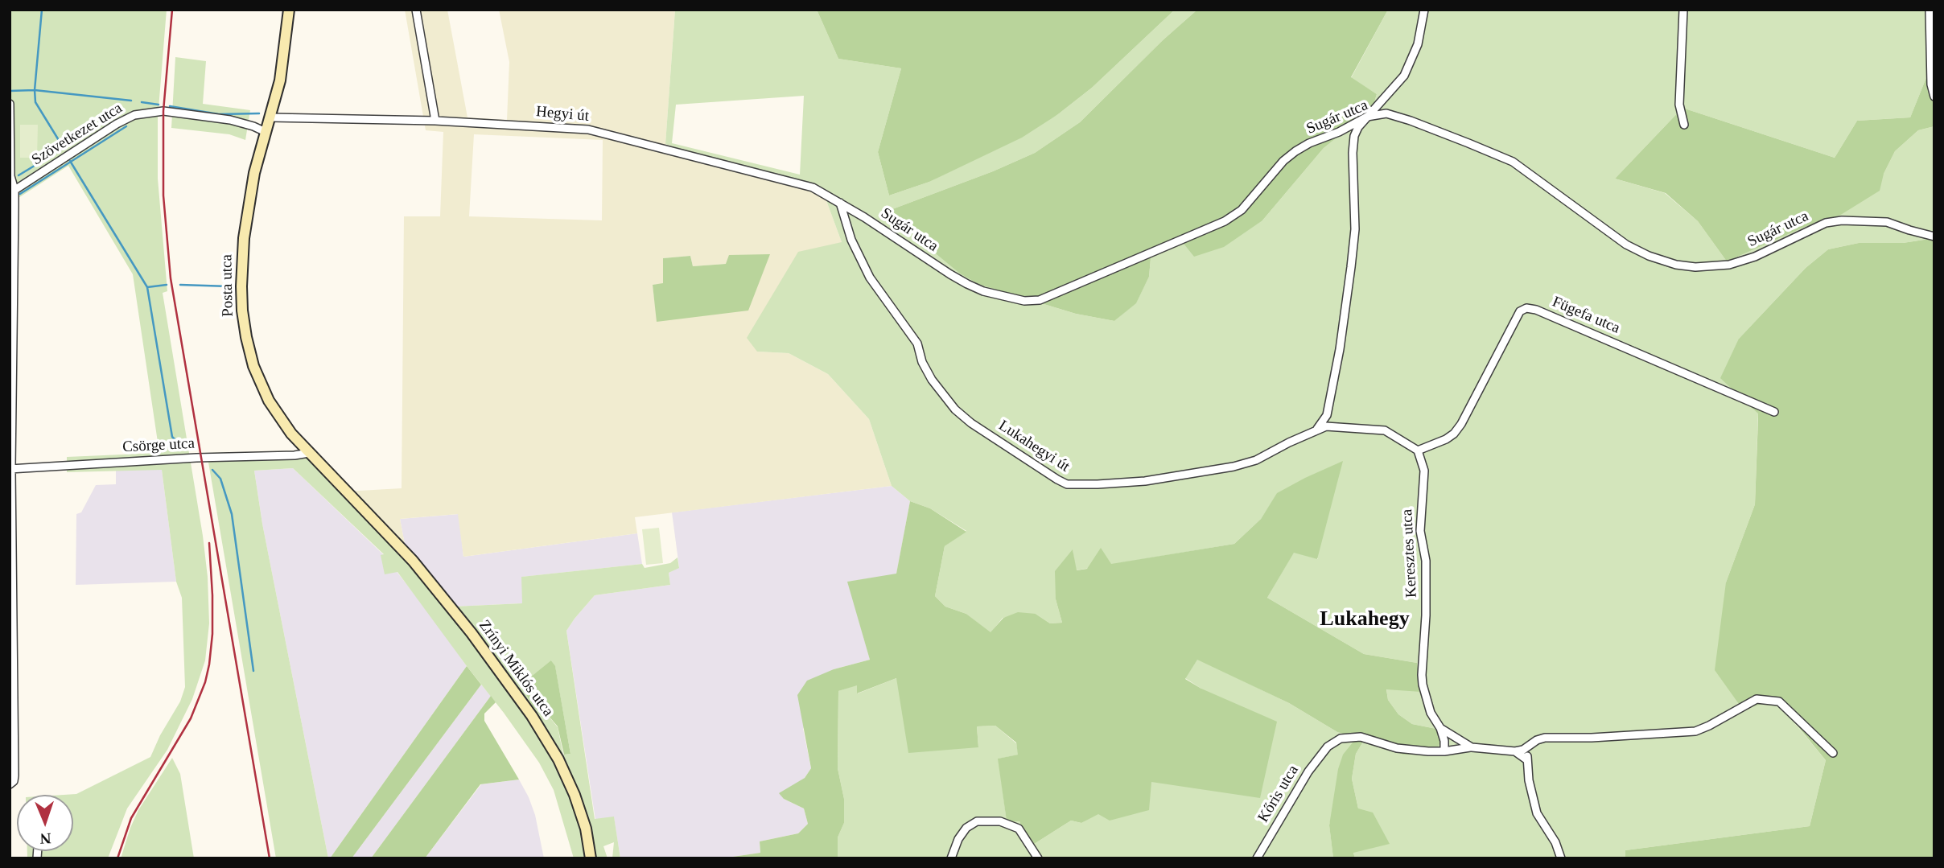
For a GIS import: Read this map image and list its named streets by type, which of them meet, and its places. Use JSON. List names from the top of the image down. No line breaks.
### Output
{"streets":{"main road":["Posta utca","Zrínyi Miklós utca"],"street":["Hegyi út","Sugár utca","Szövetkezet utca","Fügefa utca","Csörge utca","Lukahegyi út","Keresztes utca","Kőris utca"]},"crossings":[["Hegyi út","Sugár utca"],["Hegyi út","Posta utca"],["Hegyi út","Lukahegyi út"],["Sugár utca","Lukahegyi út"],["Szövetkezet utca","Posta utca"],["Posta utca","Csörge utca"],["Posta utca","Zrínyi Miklós utca"],["Fügefa utca","Keresztes utca"],["Keresztes utca","Kőris utca"]],"districts":["Lukahegy"],"north":"bottom"}
